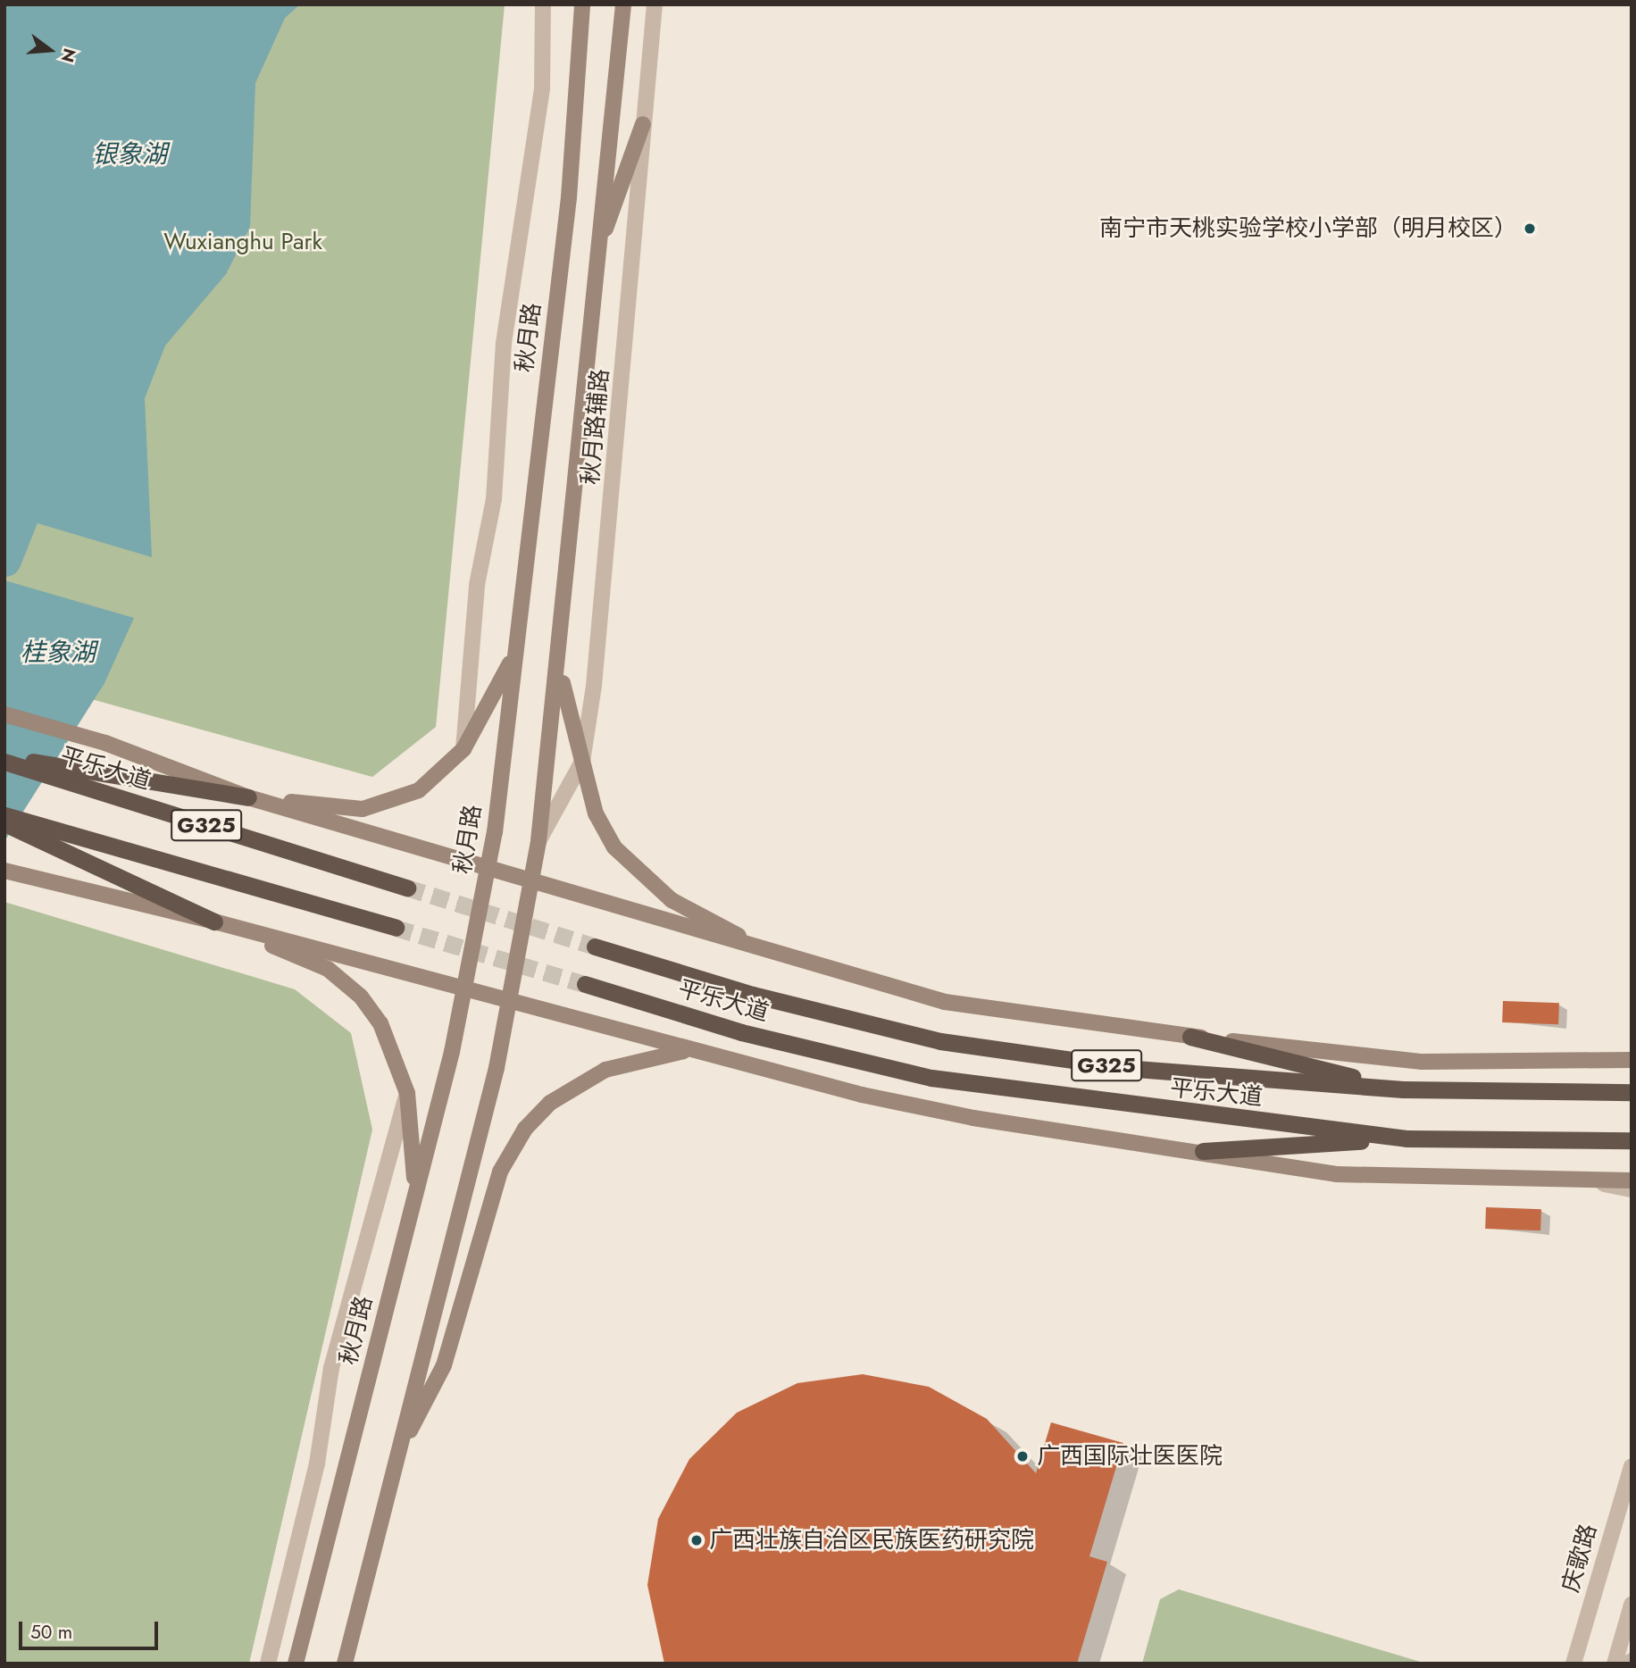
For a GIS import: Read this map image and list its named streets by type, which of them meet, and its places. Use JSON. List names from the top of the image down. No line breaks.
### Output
{"streets":{"highway":["平乐大道","G325"],"main road":["秋月路"],"street":["秋月路辅路","庆歌路"]},"water":["银象湖","桂象湖"],"parks":["Wuxianghu Park"],"places":["南宁市天桃实验学校小学部（明月校区）","广西国际壮医医院","广西壮族自治区民族医药研究院"],"scale_bar":"50 m","north":"right"}
